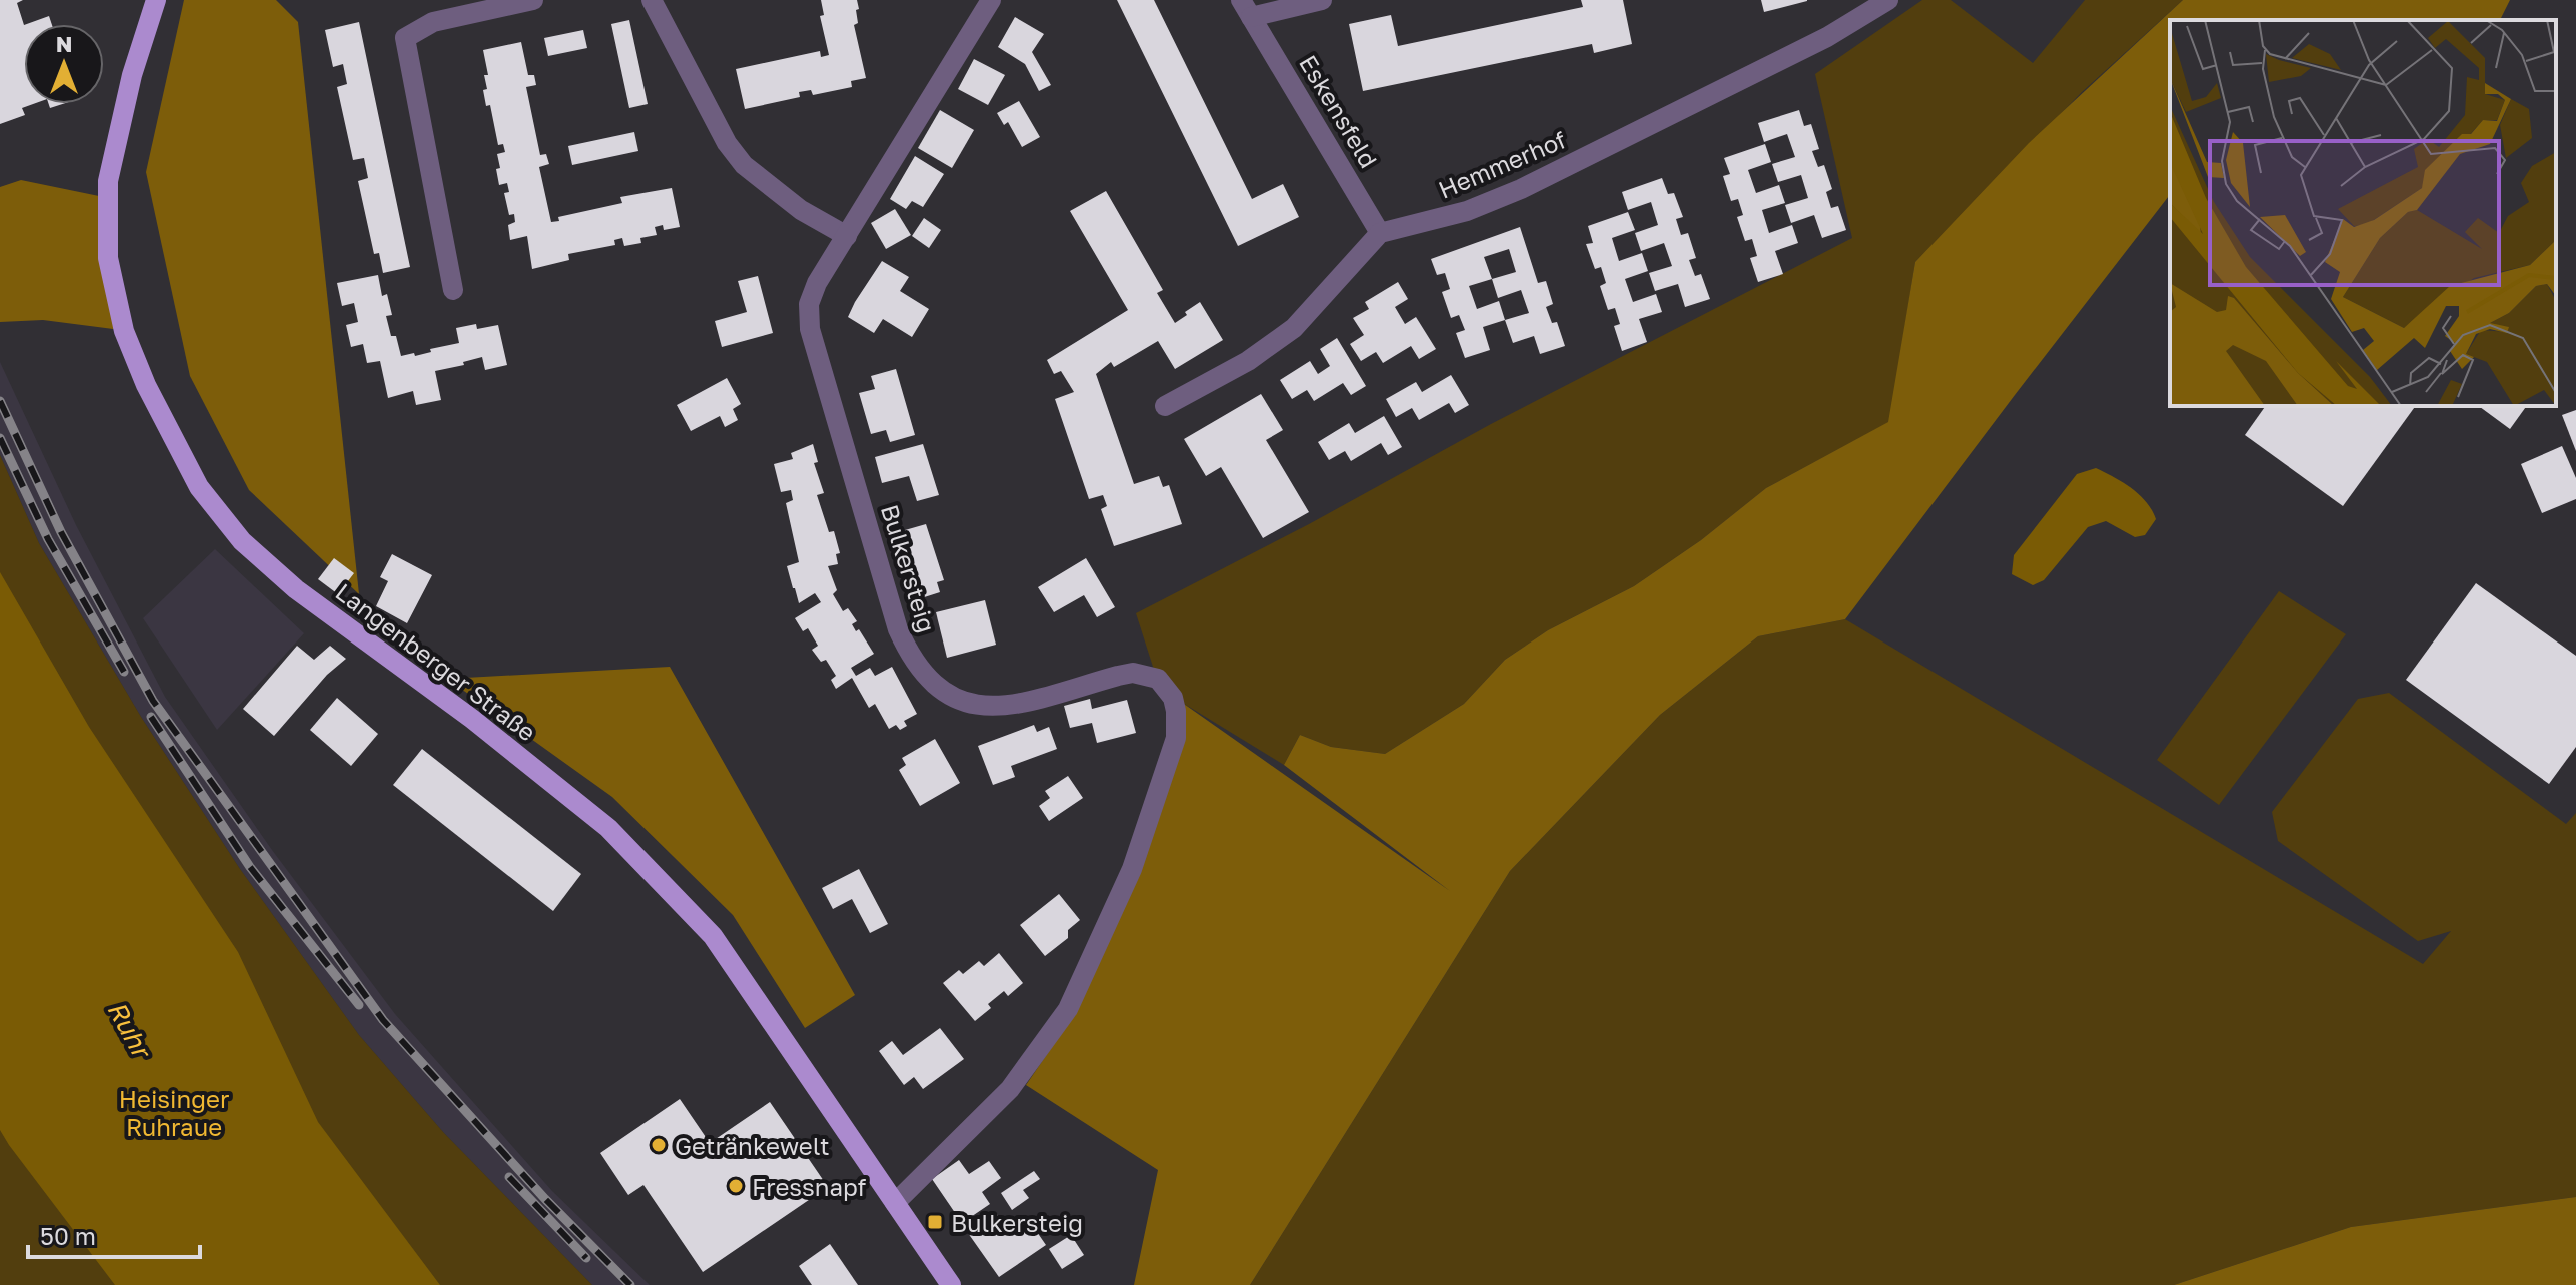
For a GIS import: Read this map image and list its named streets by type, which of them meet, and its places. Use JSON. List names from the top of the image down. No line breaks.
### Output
{"streets":{"main road":["Langenberger Straße"],"street":["Eskensfeld","Hemmerhof","Bulkersteig"]},"crossings":[["Eskensfeld","Hemmerhof"],["Bulkersteig","Langenberger Straße"]],"water":["Ruhr"],"parks":["Heisinger Ruhraue"],"places":{"other":["Getränkewelt","Fressnapf"],"transit":["Bulkersteig"]},"scale_bar":"50 m","north":"top"}
